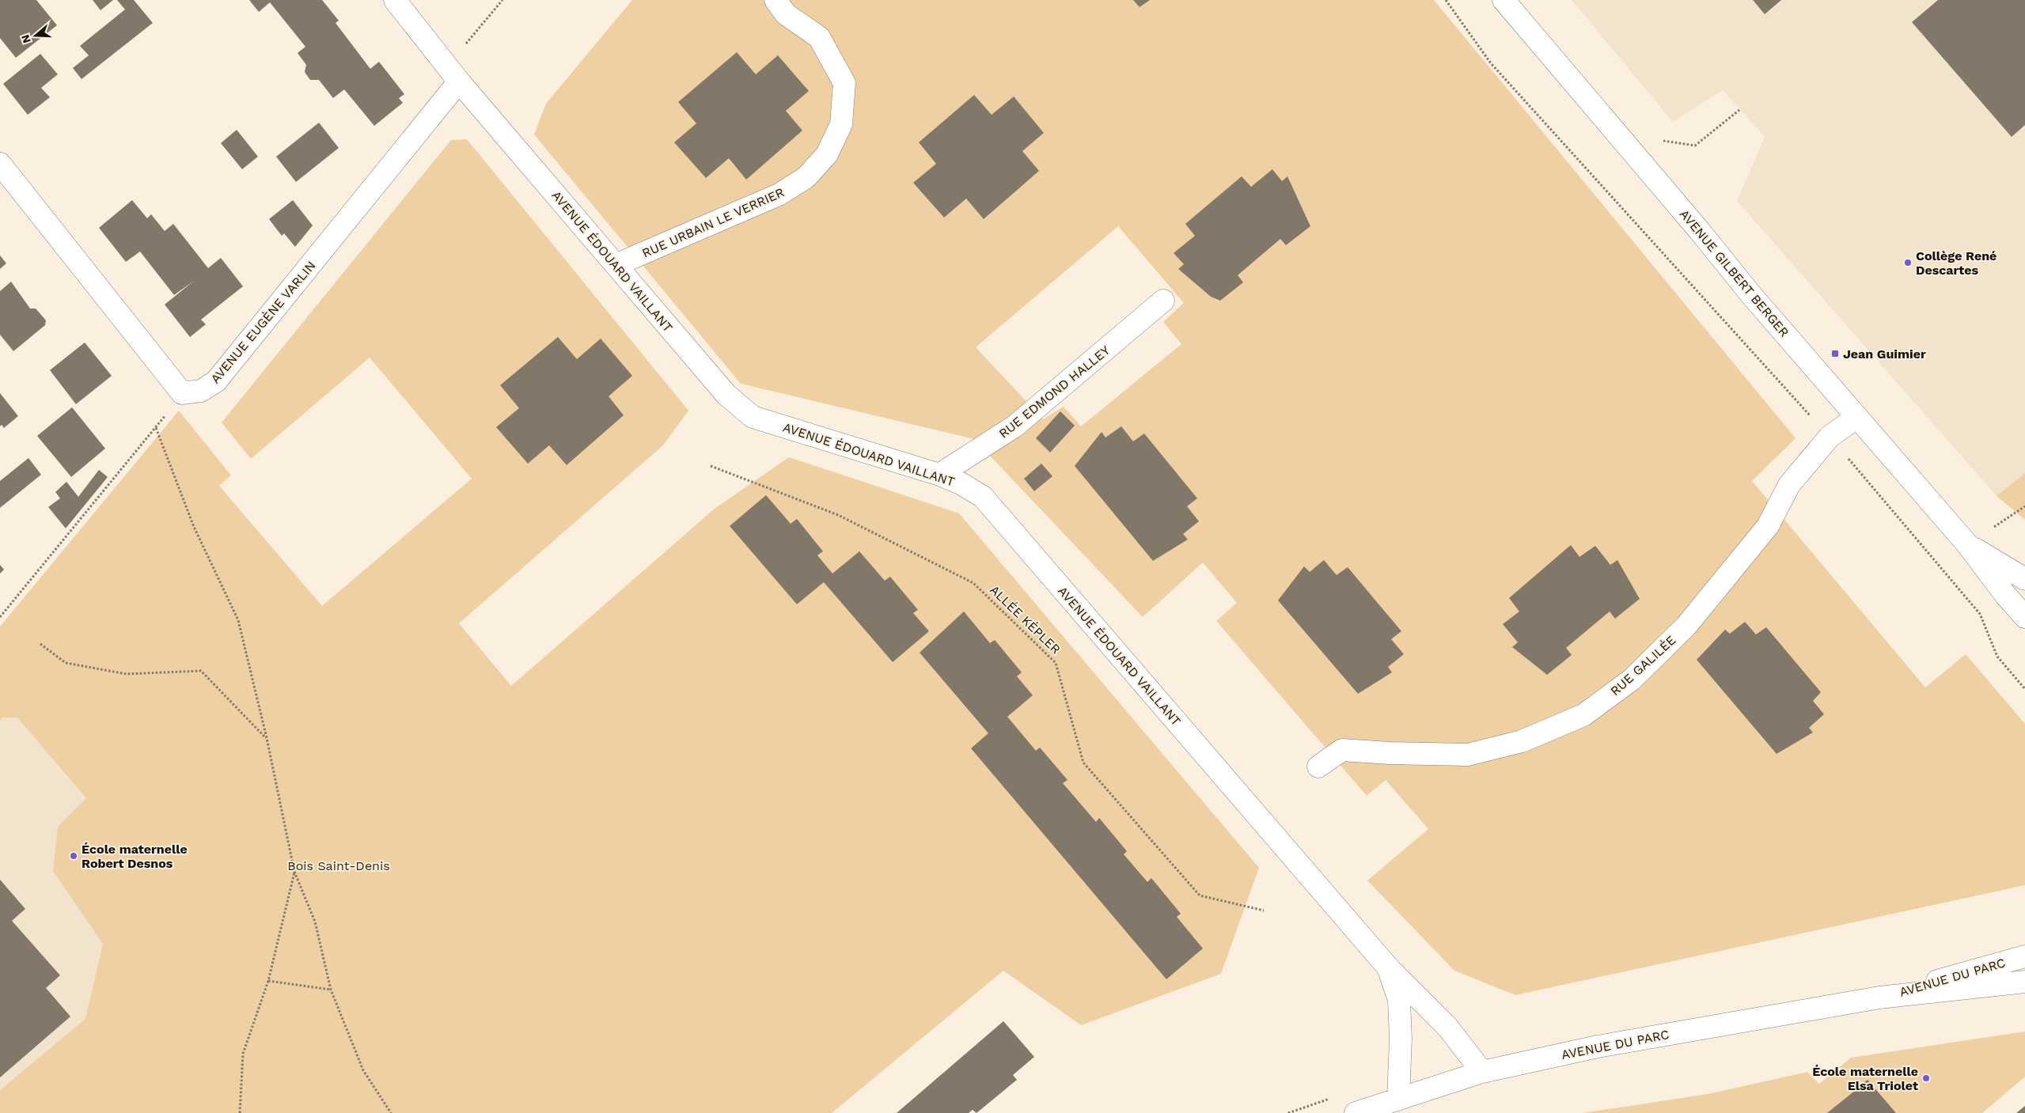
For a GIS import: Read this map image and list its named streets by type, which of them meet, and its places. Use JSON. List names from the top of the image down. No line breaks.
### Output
{"streets":{"street":["RUE URBAIN LE VERRIER","AVENUE ÉDOUARD VAILLANT","AVENUE GILBERT BERGER","AVENUE EUGÈNE VARLIN","RUE EDMOND HALLEY","RUE GALILÉE","AVENUE DU PARC"],"path":["ALLÉE KÉPLER"]},"crossings":[["RUE URBAIN LE VERRIER","AVENUE ÉDOUARD VAILLANT"],["AVENUE ÉDOUARD VAILLANT","AVENUE EUGÈNE VARLIN"],["AVENUE ÉDOUARD VAILLANT","RUE EDMOND HALLEY"],["AVENUE ÉDOUARD VAILLANT","AVENUE DU PARC"],["AVENUE GILBERT BERGER","RUE GALILÉE"]],"parks":["Bois Saint-Denis"],"places":{"other":["Collège René Descartes","École maternelle Robert Desnos","École maternelle Elsa Triolet"],"transit":["Jean Guimier"]},"north":"left"}
